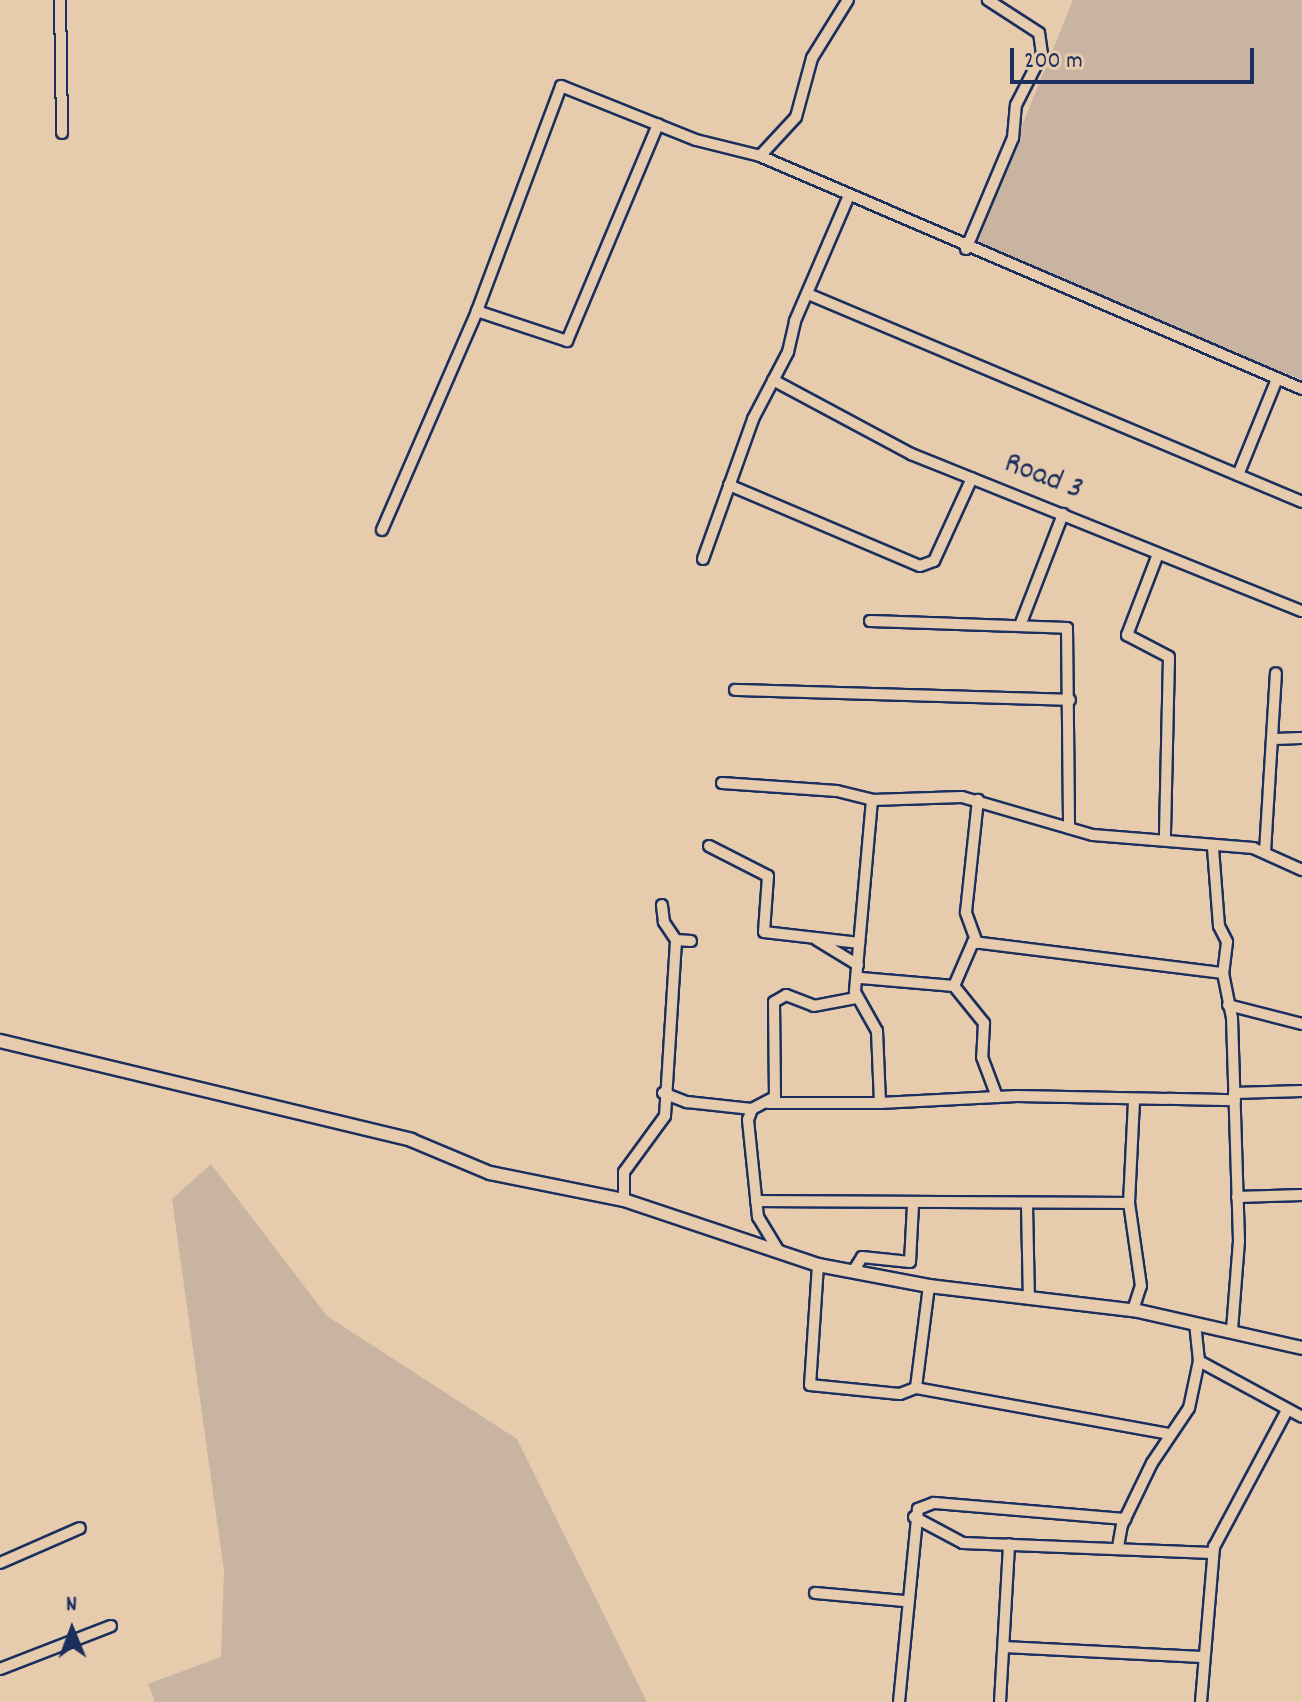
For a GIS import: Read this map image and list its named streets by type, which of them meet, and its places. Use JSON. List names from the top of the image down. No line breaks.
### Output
{"streets":{"street":["Road 3"]},"scale_bar":"200 m","north":"top"}
